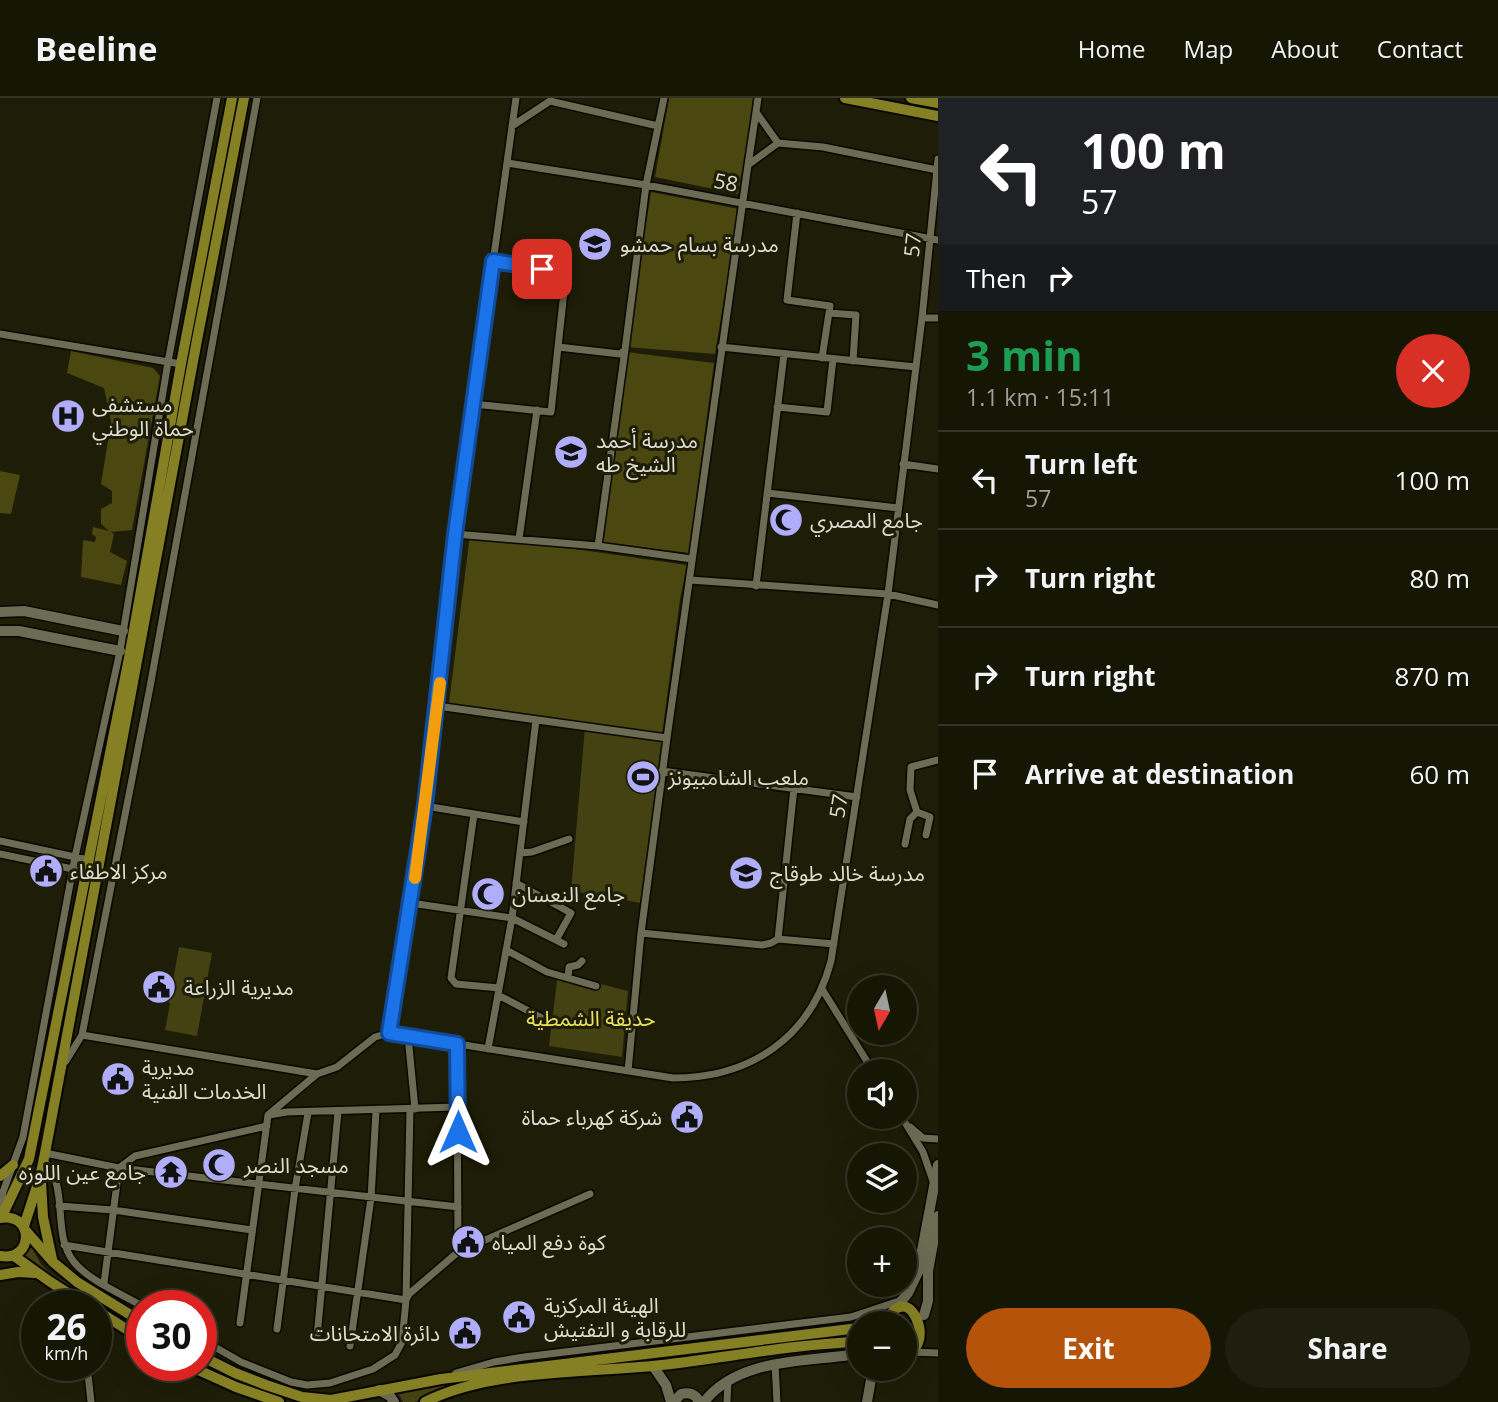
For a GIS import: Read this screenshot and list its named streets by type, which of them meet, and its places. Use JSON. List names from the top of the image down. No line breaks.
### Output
{"streets":{"street":["58","57"]},"crossings":[["58","57"]],"parks":["حديقة الشمطية"],"places":{"school or university":["مدرسة بسام حمشو","مدرسة أحمد الشيخ طه","مدرسة خالد طوقاج"],"hospital":["مستشفى حماة الوطني"],"mosque":["جامع المصري","جامع النعسان","مسجد النصر"],"sports":["ملعب الشامبيونز"],"public building":["مركز الاطفاء","مديرية الزراعة","مديرية الخدمات الفنية","شركة كهرباء حماة","كوة دفع المياه","الهيئة المركزية للرقابة و التفتيش","دائرة الامتحانات"],"temple":["جامع عين اللوزه"]},"north":"bottom","page":{"header":"Beeline","nav":["Home","Map","About","Contact"],"turn":["100 m","57"],"then":"Then","heading":["3 min","1.1 km · 15:11"],"list":[{"name":"Turn left","note":"57","value":"100 m"},{"name":"Turn right","value":"80 m"},{"name":"Turn right","value":"870 m"},{"name":"Arrive at destination","value":"60 m"}],"map_buttons":["+","−"],"speed":"26 km/h","limit":"30","buttons":["Exit","Share"]}}
